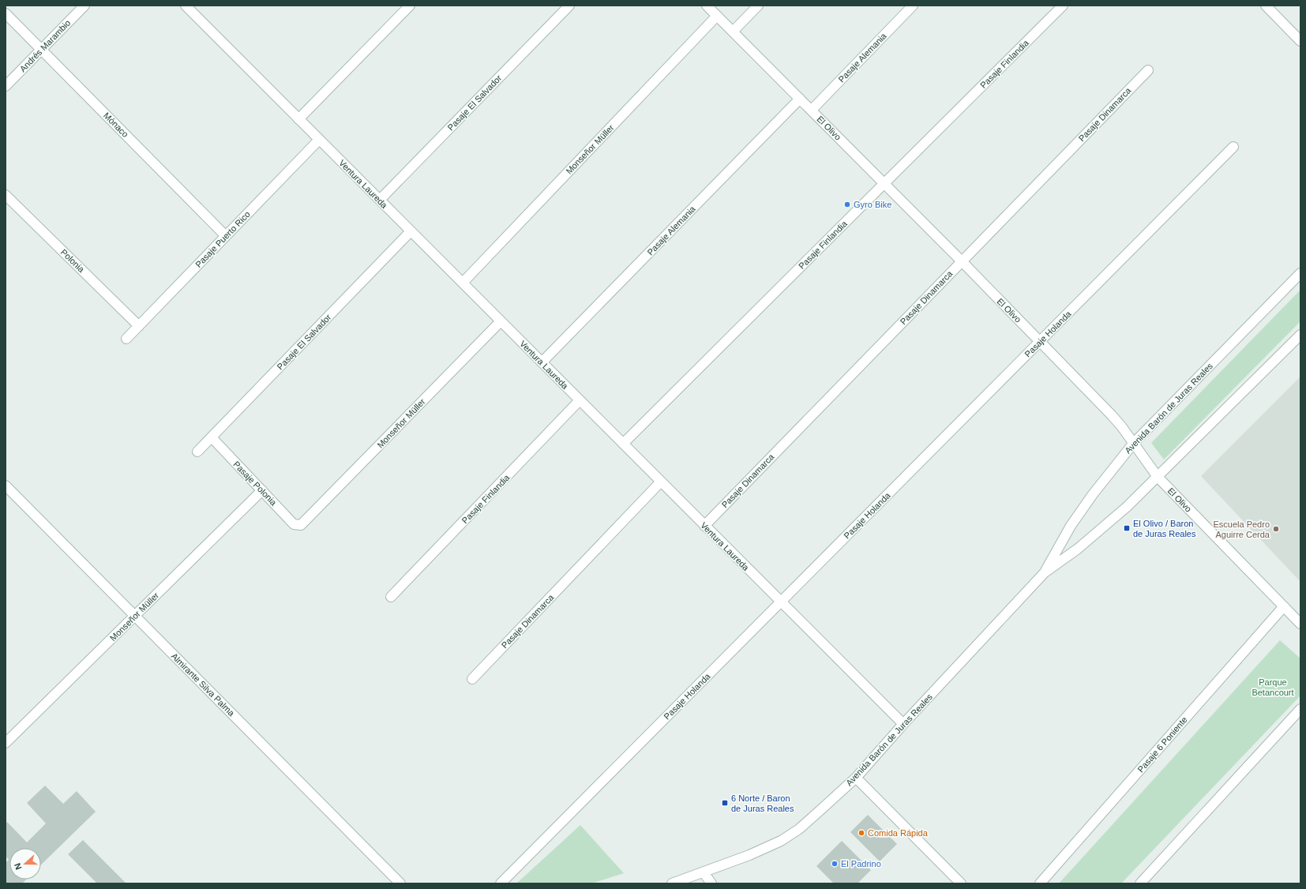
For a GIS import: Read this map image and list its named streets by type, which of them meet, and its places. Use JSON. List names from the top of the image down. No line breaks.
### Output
{"streets":{"street":["Andrés Marambio","Pasaje Alemania","Pasaje Finlandia","Pasaje El Salvador","Pasaje Dinamarca","Mónaco","El Olivo","Monseñor Müller","Ventura Laureda","Pasaje Puerto Rico","Polonia","Pasaje Holanda","Avenida Barón de Juras Reales","Pasaje Polonia","Almirante Silva Palma","Pasaje 6 Poniente"]},"crossings":[["Andrés Marambio","Mónaco"],["Pasaje Alemania","El Olivo"],["Pasaje Alemania","Ventura Laureda"],["Pasaje Finlandia","El Olivo"],["Pasaje Finlandia","Ventura Laureda"],["Pasaje El Salvador","Ventura Laureda"],["Pasaje El Salvador","Pasaje Polonia"],["Pasaje Dinamarca","El Olivo"],["Pasaje Dinamarca","Ventura Laureda"],["Mónaco","Pasaje Puerto Rico"],["El Olivo","Monseñor Müller"],["El Olivo","Pasaje Holanda"],["El Olivo","Avenida Barón de Juras Reales"],["El Olivo","Pasaje 6 Poniente"],["Monseñor Müller","Ventura Laureda"],["Monseñor Müller","Pasaje Polonia"],["Monseñor Müller","Almirante Silva Palma"],["Ventura Laureda","Pasaje Puerto Rico"],["Ventura Laureda","Pasaje Holanda"],["Ventura Laureda","Avenida Barón de Juras Reales"],["Pasaje Puerto Rico","Polonia"]],"parks":["Parque Betancourt"],"places":{"other":["Gyro Bike","Escuela Pedro Aguirre Cerda","Comida Rápida","El Padrino"],"transit":["El Olivo / Baron de Juras Reales","6 Norte / Baron de Juras Reales"]},"north":"left"}
